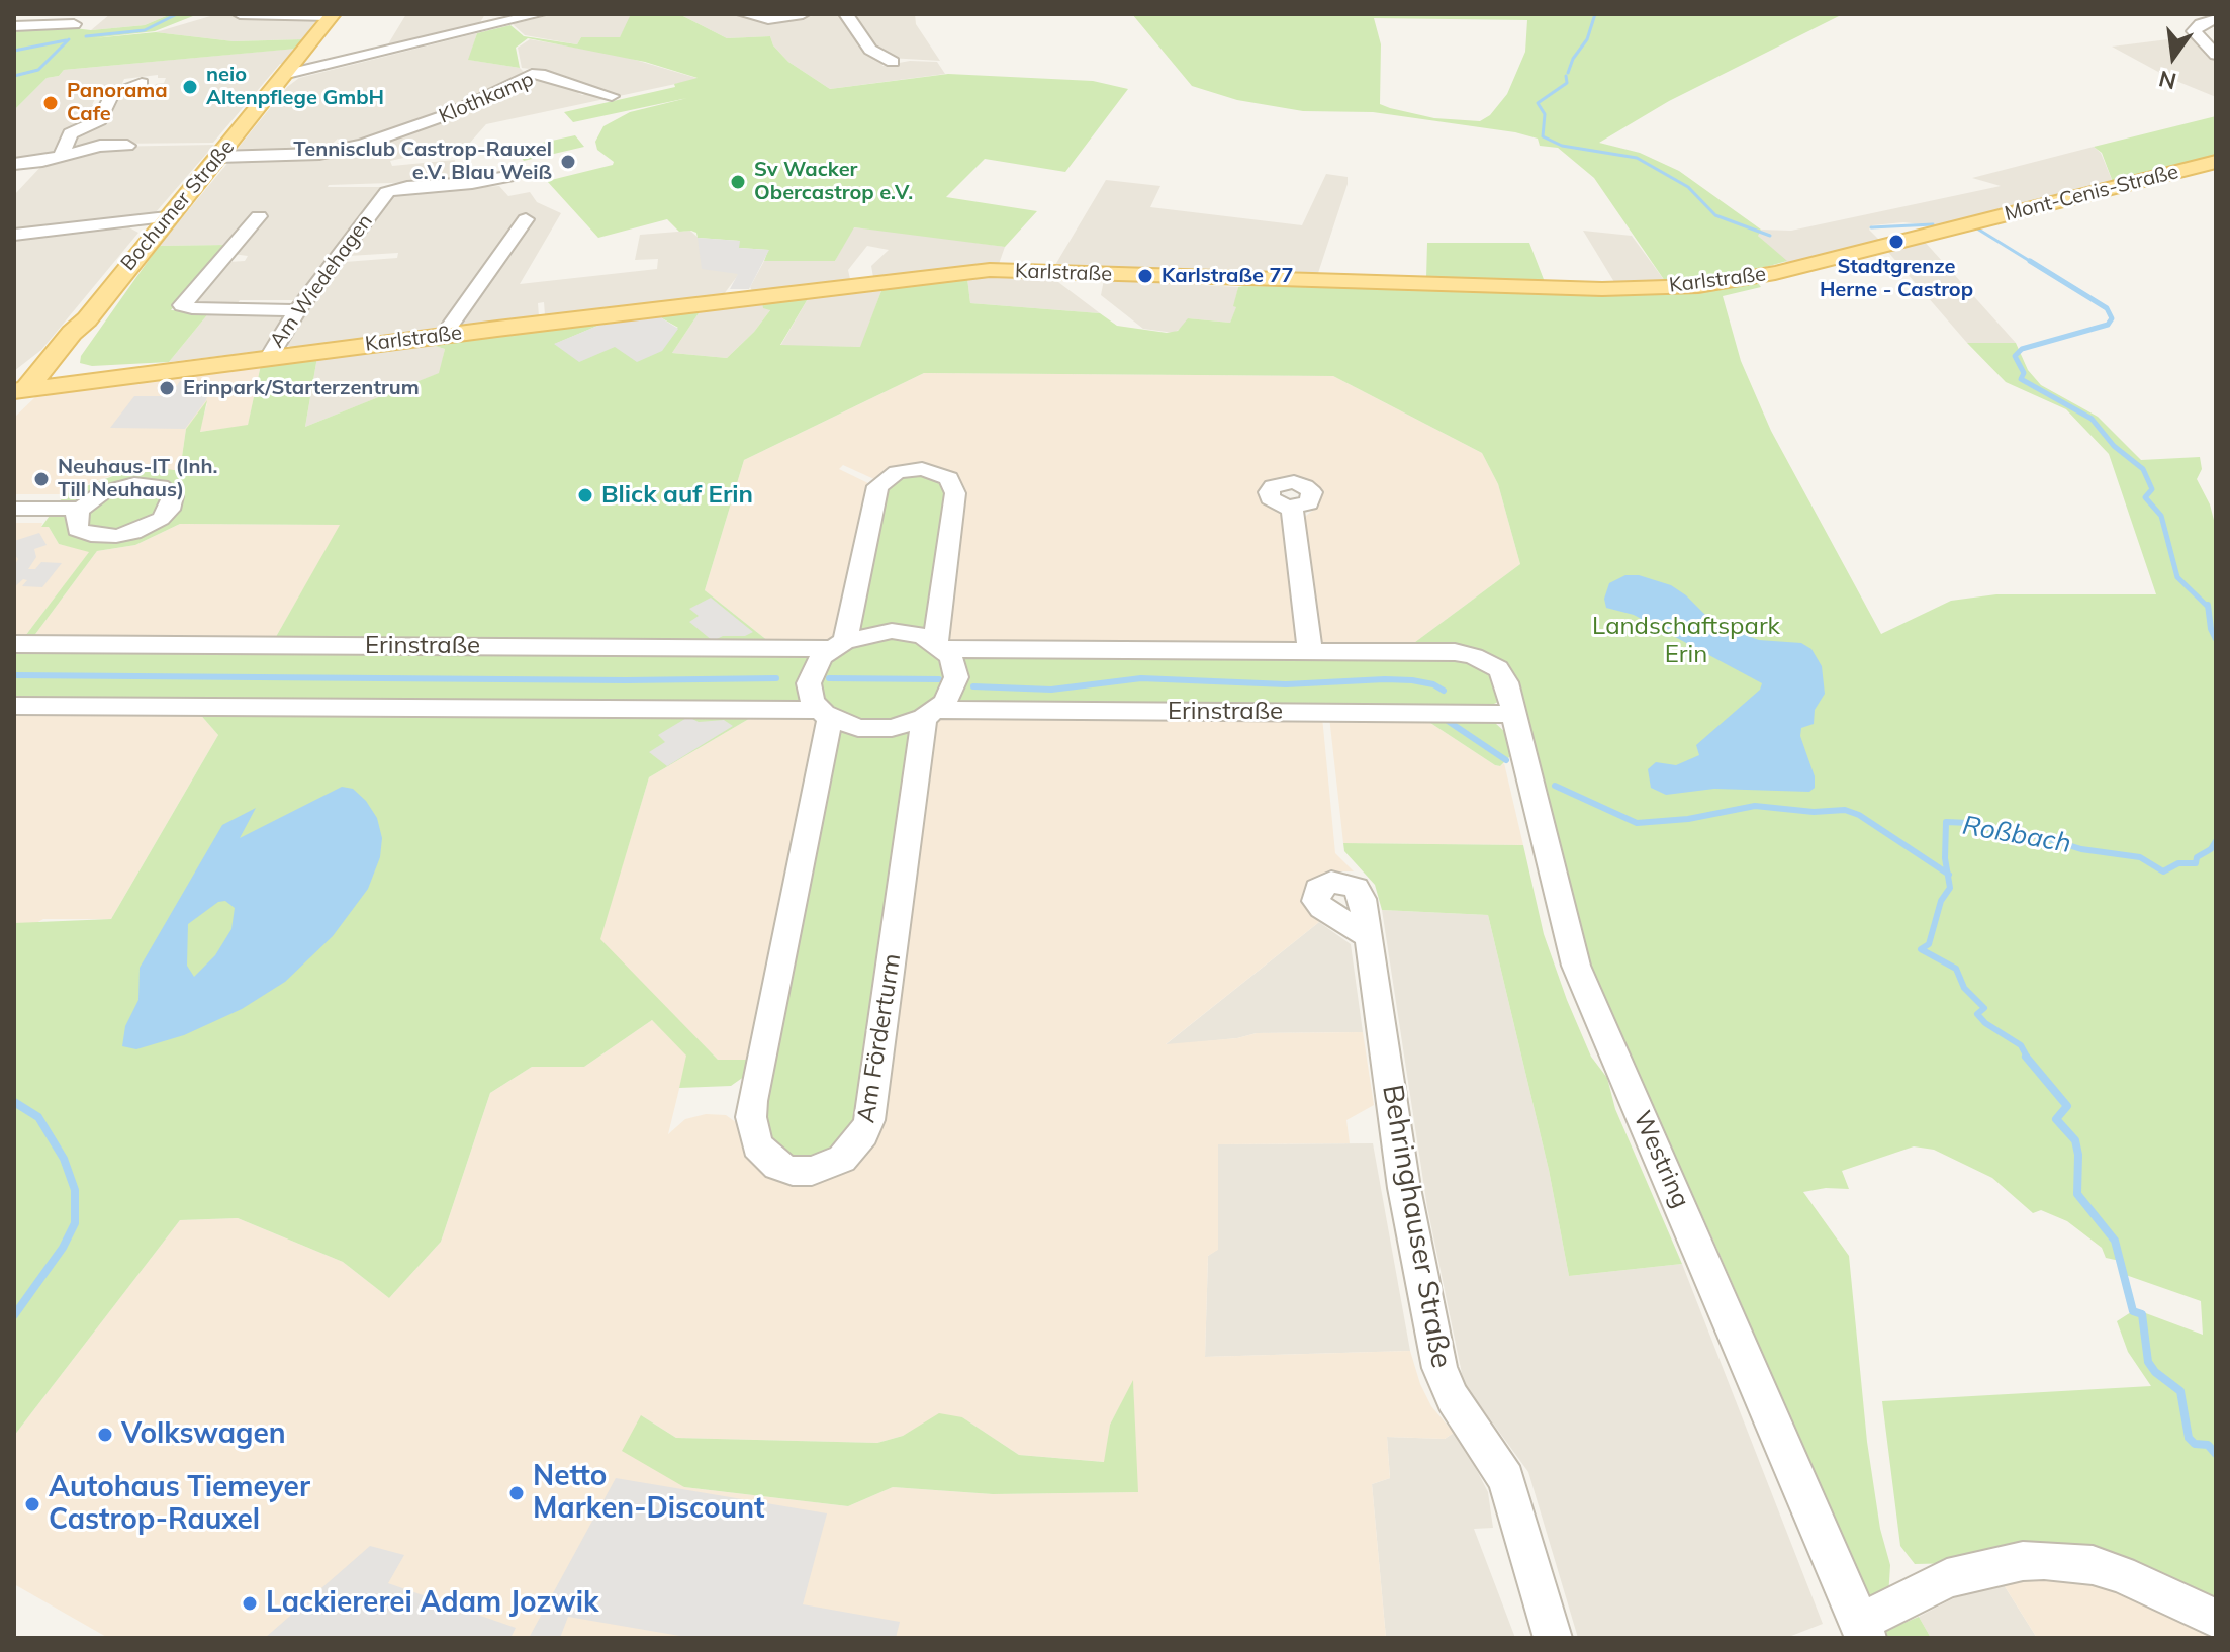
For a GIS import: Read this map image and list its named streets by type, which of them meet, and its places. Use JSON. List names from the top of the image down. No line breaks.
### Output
{"streets":{"main road":["Mont-Cenis-Straße","Bochumer Straße","Karlstraße"],"street":["Klothkamp","Am Wiedehagen","Erinstraße","Am Förderturm","Westring","Behringhauser Straße"]},"crossings":[["Klothkamp","Bochumer Straße"],["Mont-Cenis-Straße","Karlstraße"],["Bochumer Straße","Karlstraße"],["Karlstraße","Am Wiedehagen"],["Erinstraße","Am Förderturm"],["Erinstraße","Westring"]],"water":["Roßbach"],"parks":["Landschaftspark Erin"],"places":["neio Altenpflege GmbH","Panorama Cafe","Tennisclub Castrop-Rauxel e.V. Blau Weiß","Sv Wacker Obercastrop e.V.","Stadtgrenze Herne - Castrop","Karlstraße 77","Erinpark/Starterzentrum","Neuhaus-IT (Inh. Till Neuhaus)","Blick auf Erin","Volkswagen","Netto Marken-Discount","Autohaus Tiemeyer Castrop-Rauxel","Lackiererei Adam Jozwik"],"north":"bottom"}
